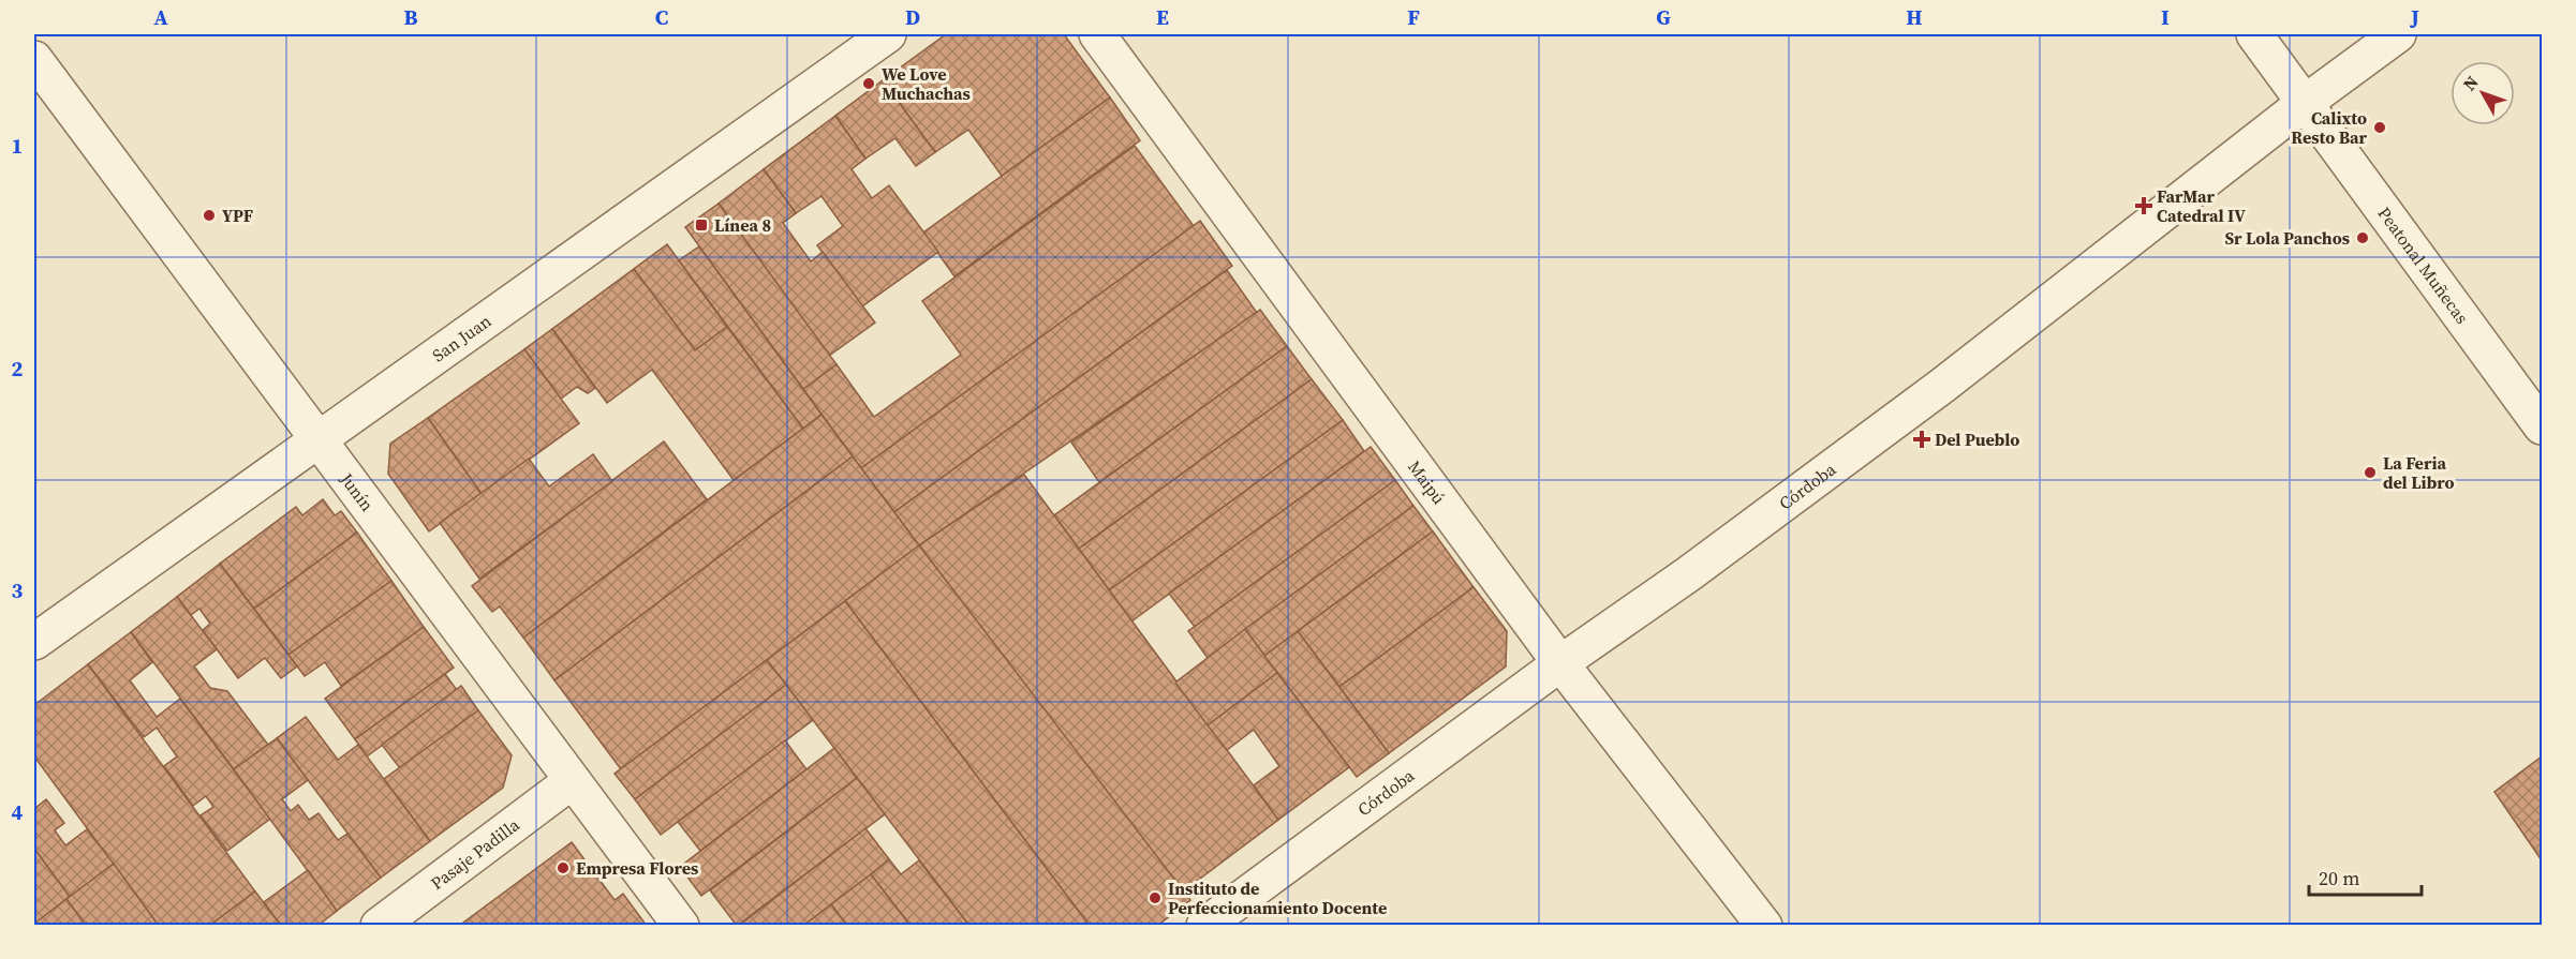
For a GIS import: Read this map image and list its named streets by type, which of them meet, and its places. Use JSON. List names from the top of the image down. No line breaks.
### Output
{"streets":{"street":["Peatonal Muñecas","San Juan","Maipú","Córdoba","Junín","Pasaje Padilla"]},"crossings":[["Peatonal Muñecas","Córdoba"],["San Juan","Junín"],["Maipú","Córdoba"],["Junín","Pasaje Padilla"]],"places":{"other":["We Love Muchachas","Calixto Resto Bar","YPF","Sr Lola Panchos","La Feria del Libro","Empresa Flores","Instituto de Perfeccionamiento Docente"],"health":["FarMar Catedral IV","Del Pueblo"],"transit":["Línea 8"]},"scale_bar":"20 m","north":"top left","grid":{"columns":["A","B","C","D","E","F","G","H","I","J"],"rows":["1","2","3","4"]}}
